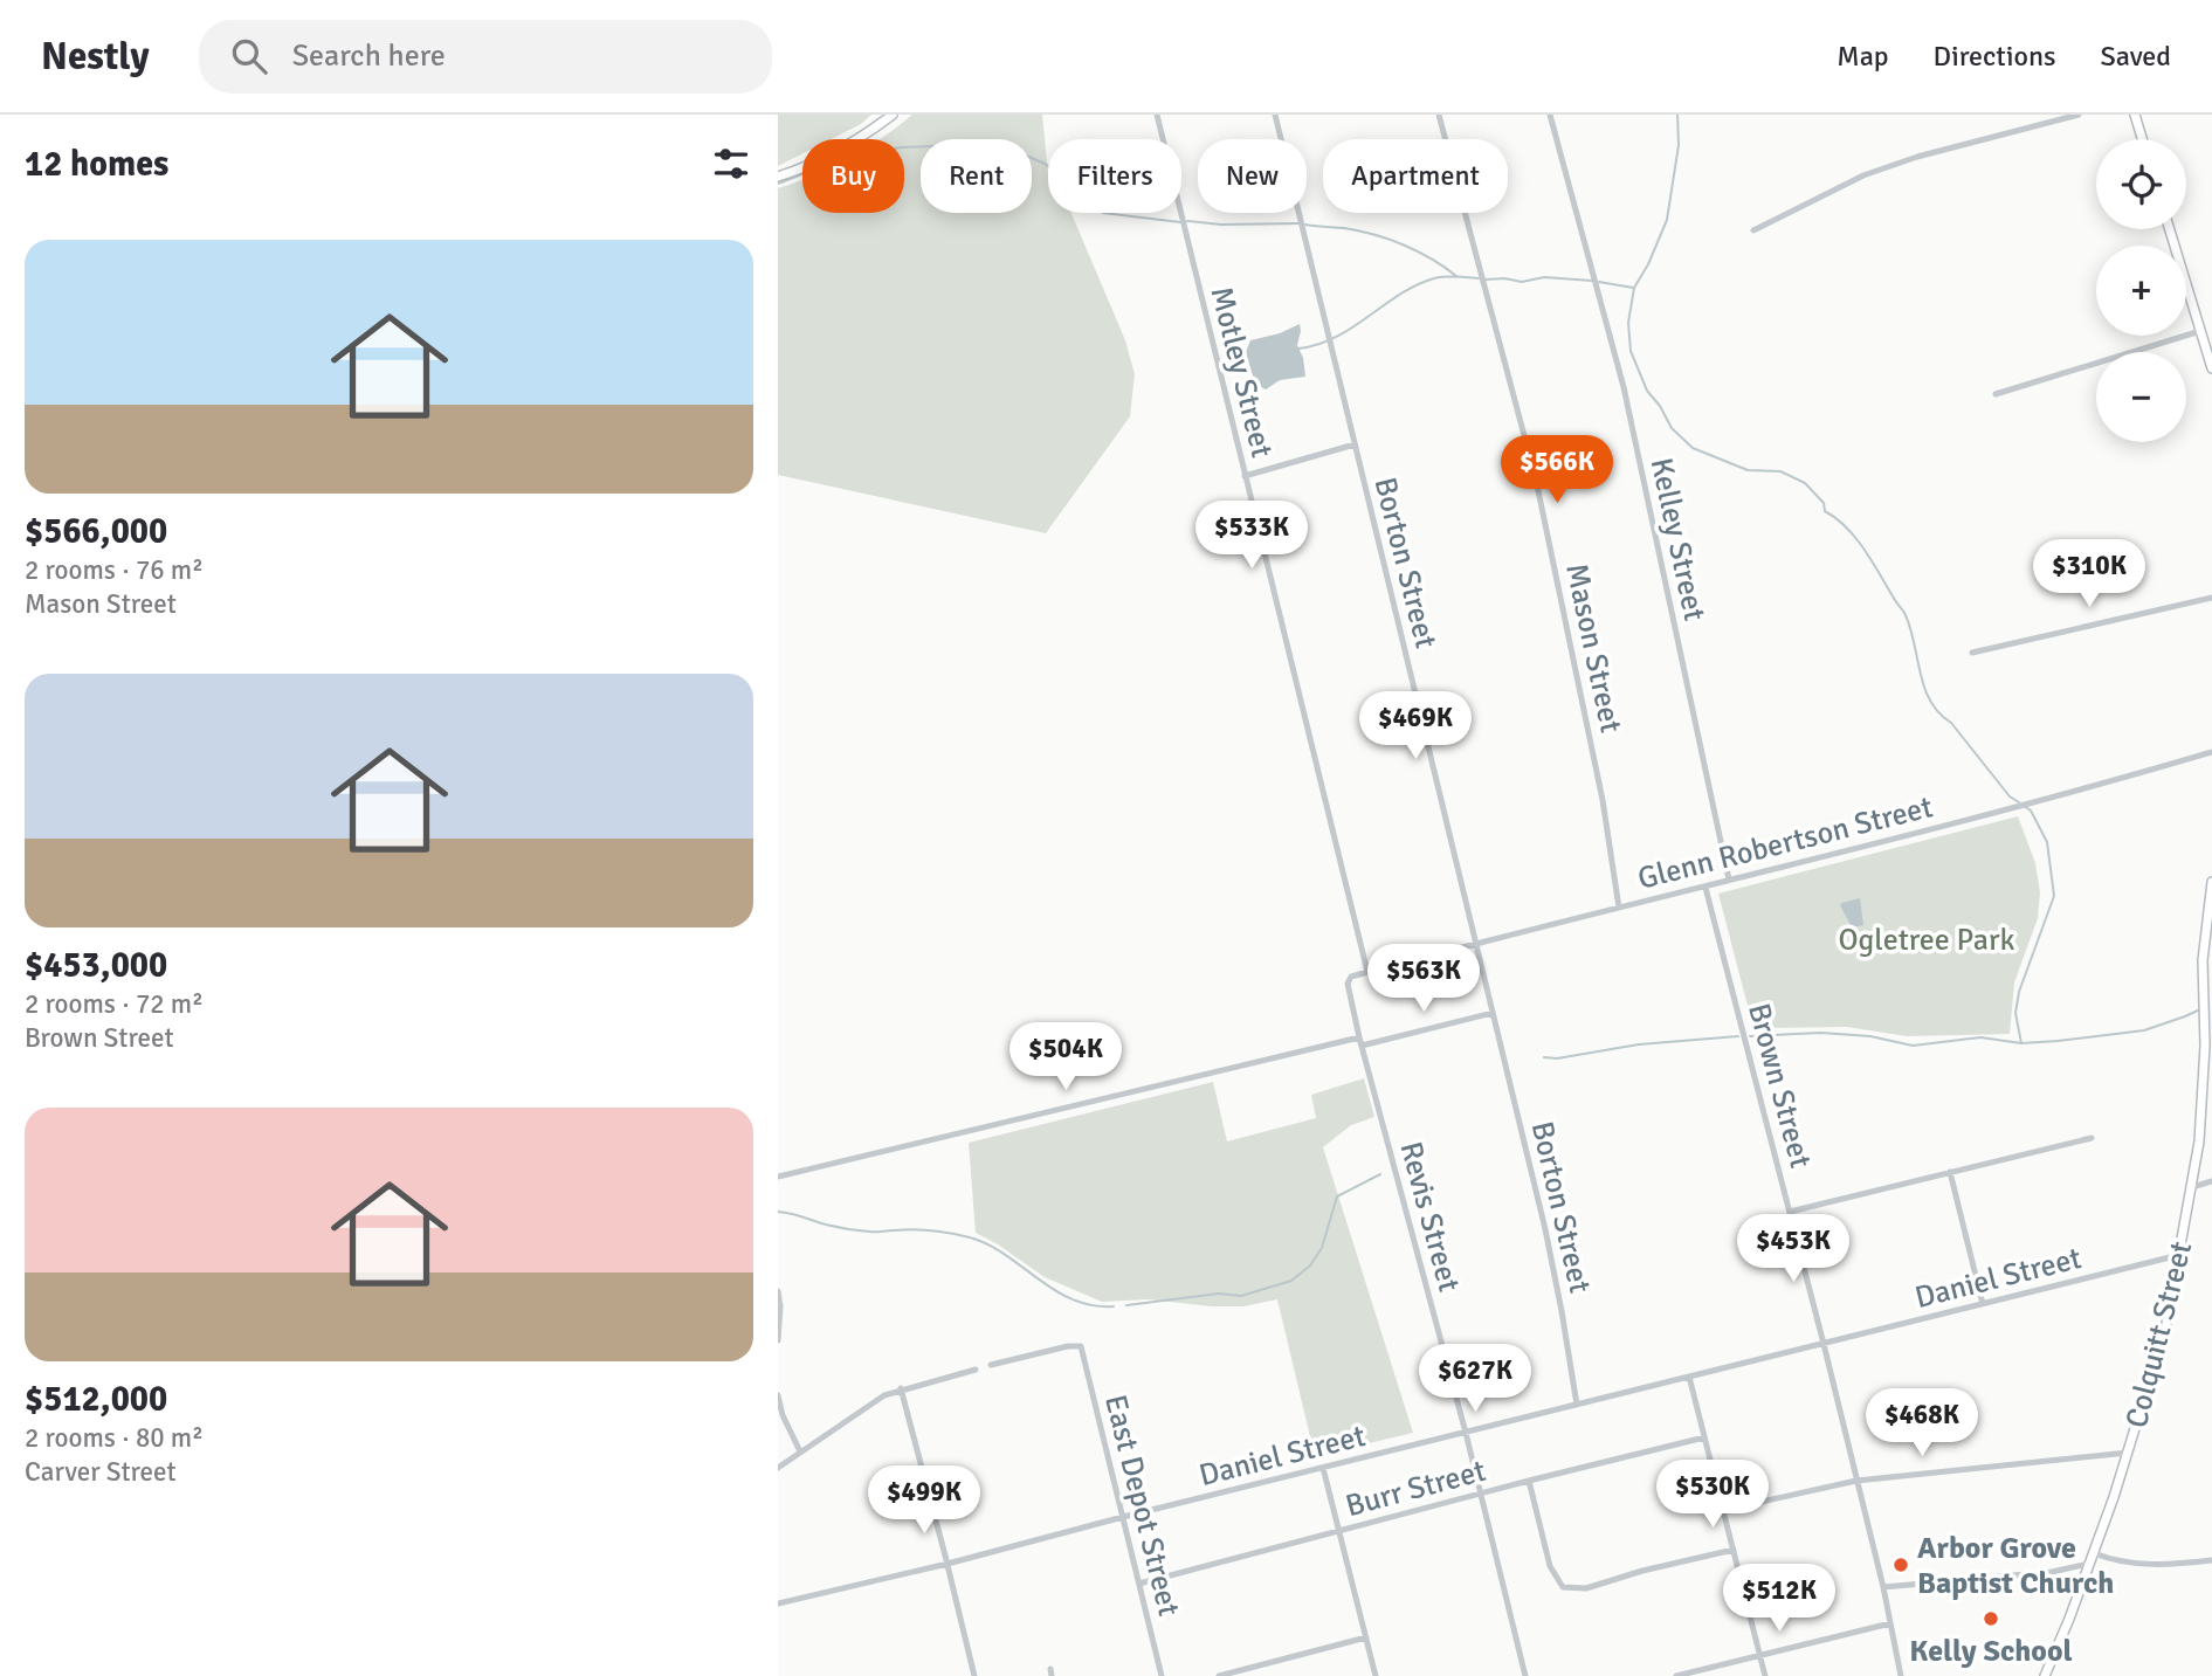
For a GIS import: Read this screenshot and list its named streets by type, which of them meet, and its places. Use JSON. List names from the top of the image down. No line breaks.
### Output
{"streets":{"street":["Motley Street","Kelley Street","Borton Street","Mason Street","Glenn Robertson Street","Brown Street","Revis Street","Daniel Street","Colquitt Street","Burr Street","East Depot Street"]},"crossings":[["Motley Street","Glenn Robertson Street"],["Motley Street","Revis Street"],["Kelley Street","Glenn Robertson Street"],["Borton Street","Glenn Robertson Street"],["Borton Street","Daniel Street"],["Mason Street","Glenn Robertson Street"],["Glenn Robertson Street","Brown Street"],["Glenn Robertson Street","Revis Street"],["Brown Street","Daniel Street"],["Revis Street","Daniel Street"],["Revis Street","Burr Street"],["Daniel Street","Colquitt Street"],["Daniel Street","East Depot Street"],["Burr Street","East Depot Street"]],"parks":["Ogletree Park"],"places":["Arbor Grove Baptist Church","Kelly School"],"page":{"header":"Nestly","search":"Search here","nav":["Map","Directions","Saved"],"heading":"12 homes","map_buttons":["+","−"],"chip":["Buy","Rent","Filters","New","Apartment"],"list":[{"name":"$566,000","note":"2 rooms · 76 m² · Mason Street"},{"name":"$453,000","note":"2 rooms · 72 m² · Brown Street"},{"name":"$512,000","note":"2 rooms · 80 m² · Carver Street"}],"price":["$566K","$533K","$310K","$469K","$563K","$504K","$453K","$627K","$468K","$530K","$499K","$512K"]}}
